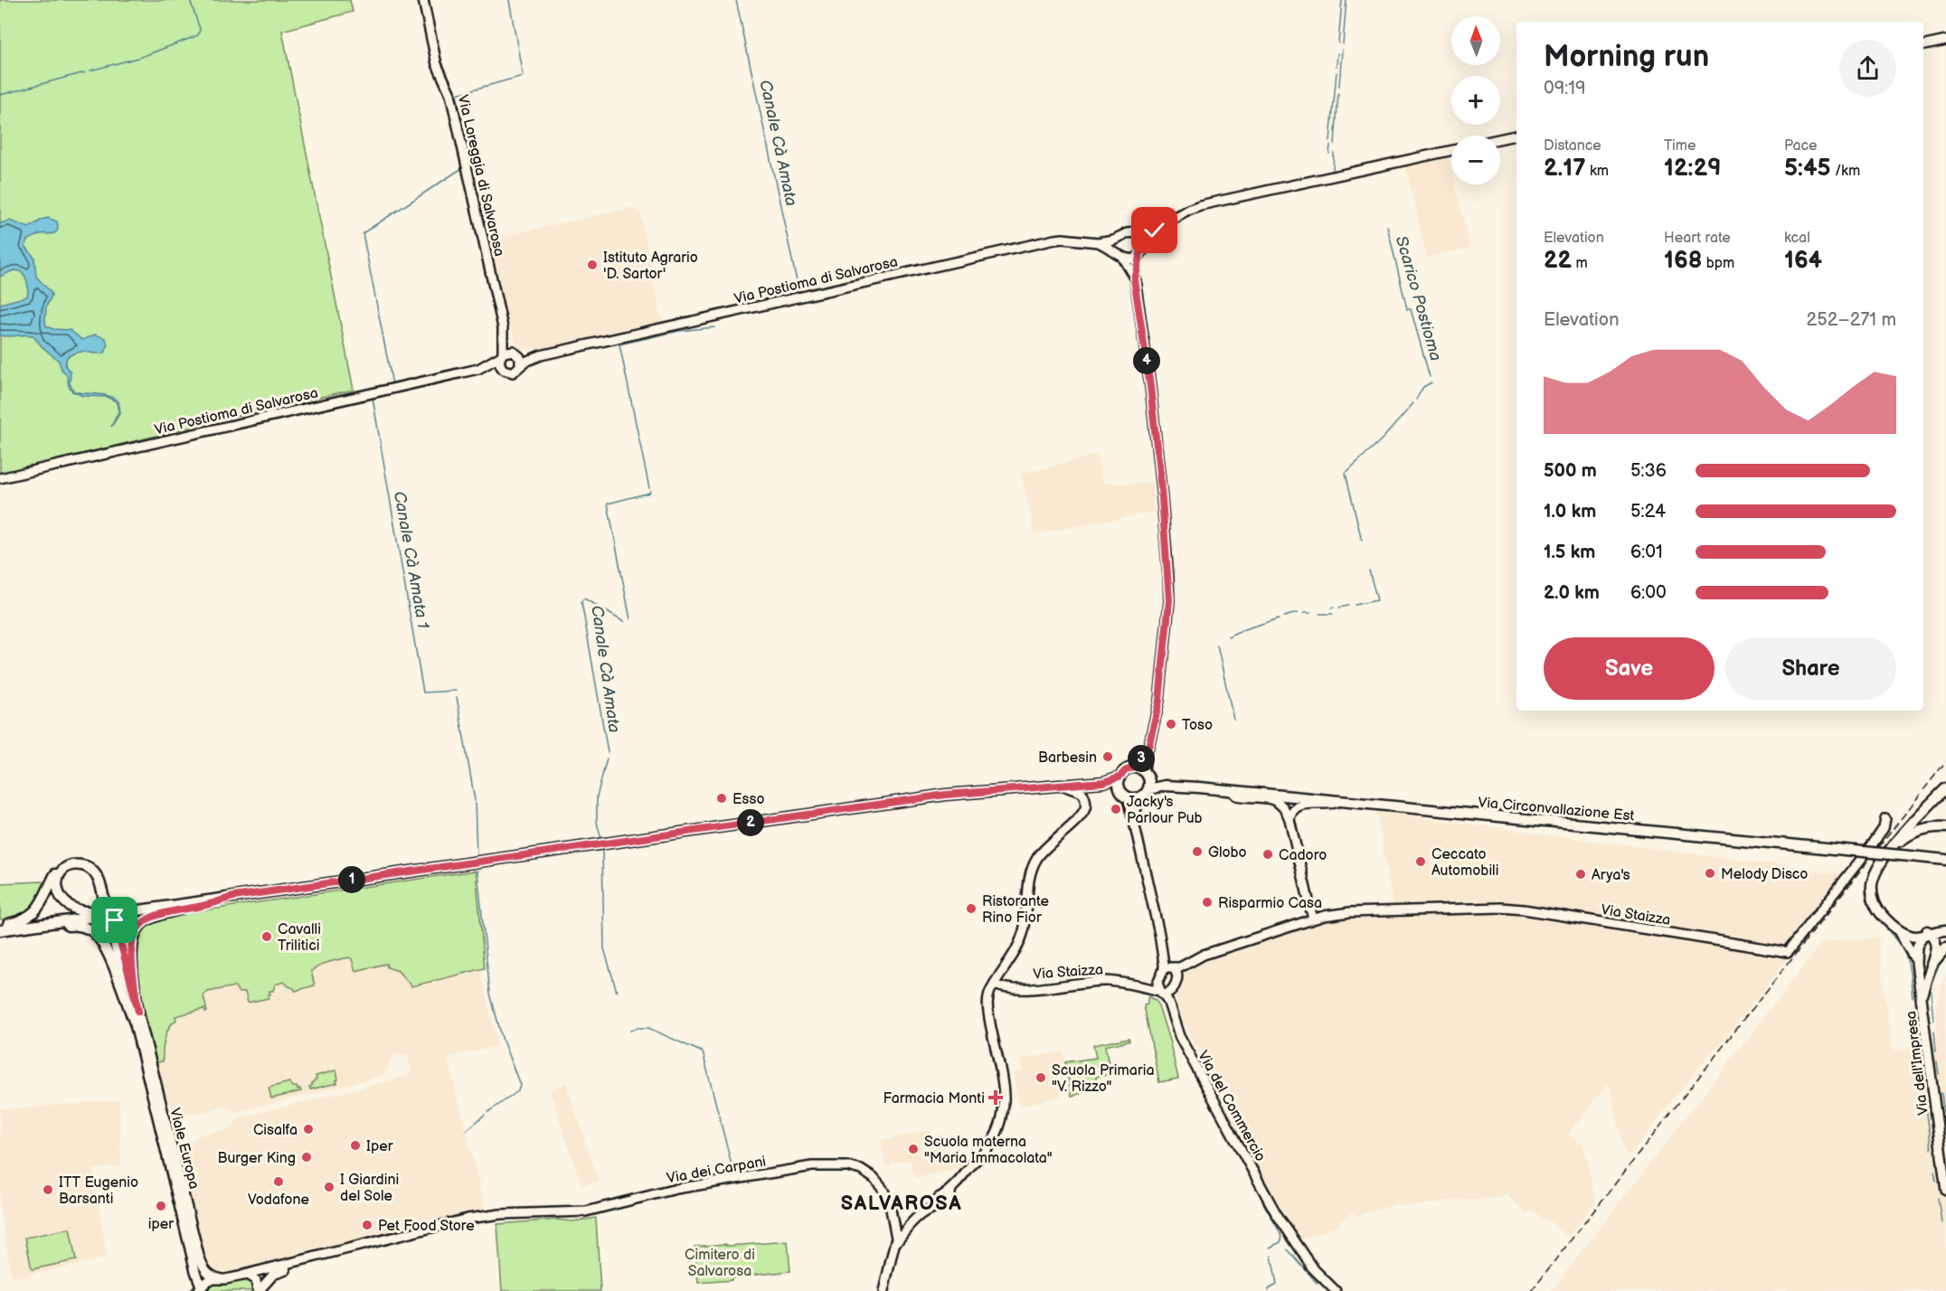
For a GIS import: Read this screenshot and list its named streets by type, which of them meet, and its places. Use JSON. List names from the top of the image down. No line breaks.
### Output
{"streets":{"main road":["Via Circonvallazione Est"],"street":["Via Loreggia di Salvarosa","Via Postioma di Salvarosa","Via Staizza","Via dell'Impresa","Via del Commercio","Viale Europa","Via dei Carpani"]},"crossings":[["Via Loreggia di Salvarosa","Via Postioma di Salvarosa"],["Via Staizza","Via del Commercio"],["Viale Europa","Via dei Carpani"]],"districts":["SALVAROSA"],"water":["Canale Cà Amata","Scarico Postioma","Canale Cà Amata 1"],"parks":["Cimitero di Salvarosa"],"places":{"other":["Istituto Agrario 'D. Sartor'","Toso","Barbesin","Esso","Jacky's Parlour Pub","Globo","Cadoro","Ceccato Automobili","Melody Disco","Arya's","Risparmio Casa","Ristorante Rino Fior","Cavalli Trilitici","Scuola Primaria \"V. Rizzo\"","Cisalfa","Iper","Scuola materna \"Maria Immacolata\"","Burger King","Vodafone","I Giardini del Sole","ITT Eugenio Barsanti","iper","Pet Food Store"],"health":["Farmacia Monti"]},"north":"top","page":{"map_buttons":["+","−"],"heading":["Morning run","09:19"],"stats":[["Distance","2.17 km"],["Time","12:29"],["Pace","5:45 /km"],["Elevation","22 m"],["Heart rate","168 bpm"],["kcal","164"]],"chart":["Elevation","252–271 m"],"pins":["4","3","2","1"],"list":[{"name":"500 m","note":"5:36"},{"name":"1.0 km","note":"5:24"},{"name":"1.5 km","note":"6:01"},{"name":"2.0 km","note":"6:00"}],"buttons":["Save","Share"]}}
